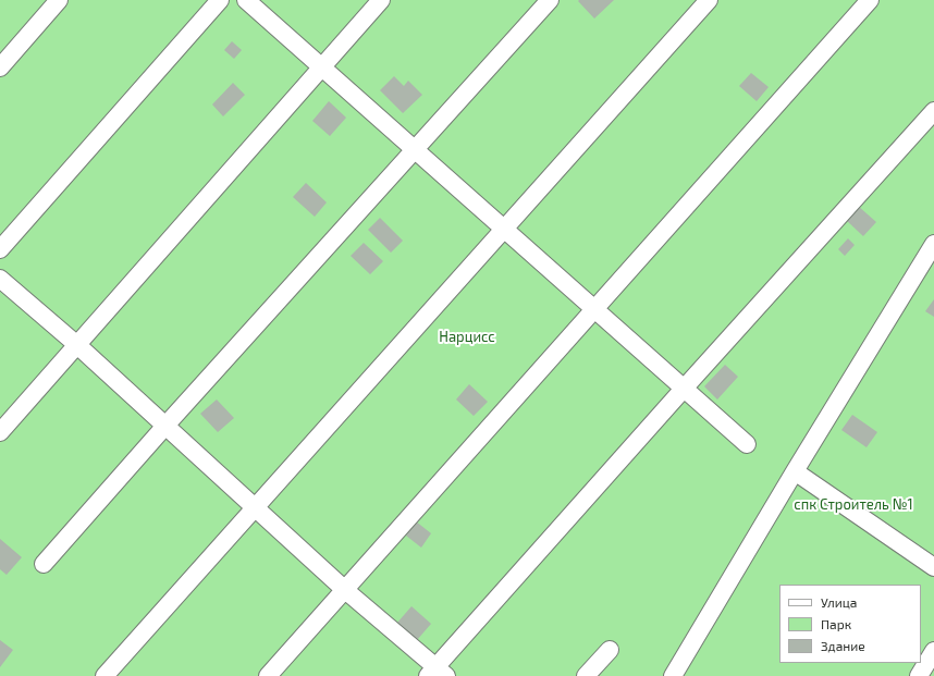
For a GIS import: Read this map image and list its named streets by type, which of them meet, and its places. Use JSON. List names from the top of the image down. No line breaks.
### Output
{"parks":["Нарцисс","спк Строитель №1"],"legend":["Улица","Парк","Здание"]}
